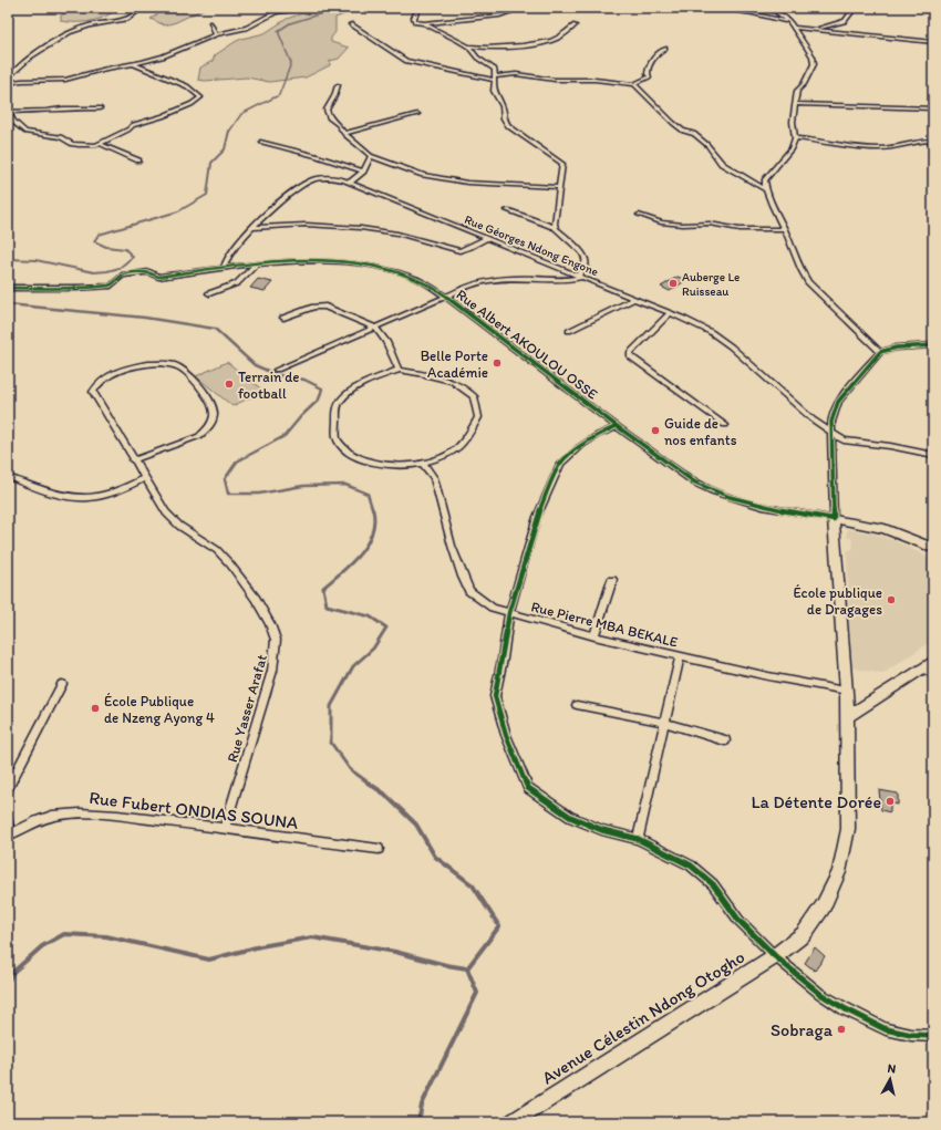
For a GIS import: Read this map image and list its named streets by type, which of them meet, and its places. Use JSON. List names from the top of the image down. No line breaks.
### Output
{"streets":{"main road":["Avenue Célestin Ndong Otogho"],"street":["Rue Géorges Ndong Engone","Rue Albert AKOULOU OSSE","Rue Pierre MBA BEKALE","Rue Yasser Arafat","Rue Fubert ONDIAS SOUNA"]},"crossings":[["Rue Géorges Ndong Engone","Rue Albert AKOULOU OSSE"],["Rue Albert AKOULOU OSSE","Avenue Célestin Ndong Otogho"],["Rue Pierre MBA BEKALE","Avenue Célestin Ndong Otogho"],["Rue Yasser Arafat","Rue Fubert ONDIAS SOUNA"]],"places":["Auberge Le Ruisseau","Belle Porte Académie","Terrain de football","Guide de nos enfants","École publique de Dragages","École Publique de Nzeng Ayong 4","La Détente Dorée","Sobraga"],"north":"top"}
